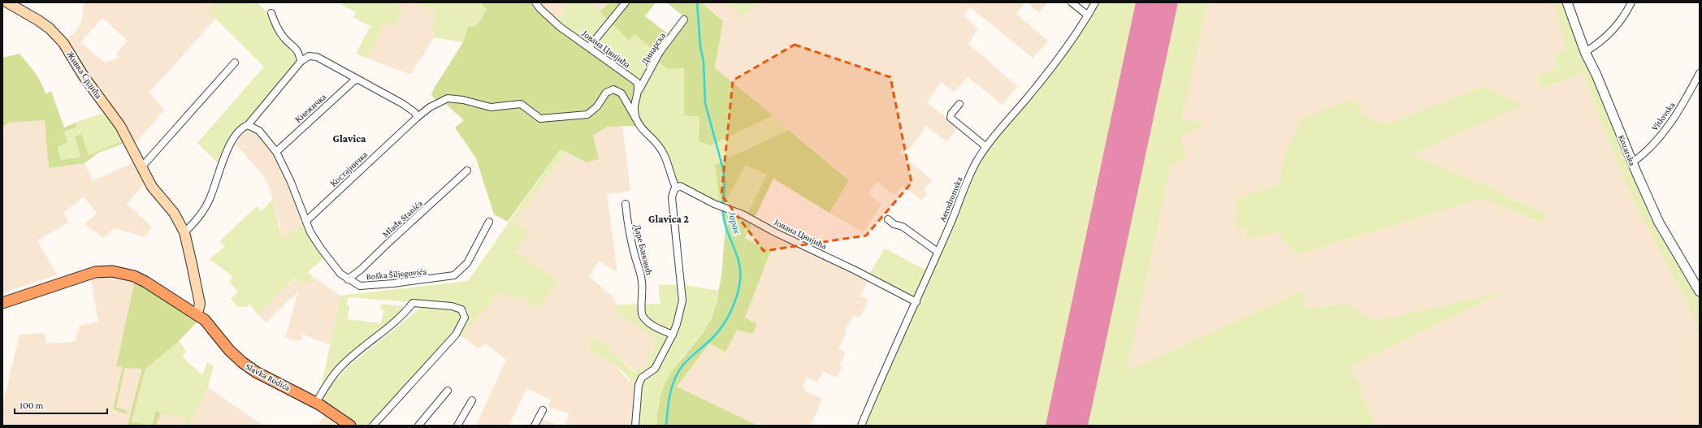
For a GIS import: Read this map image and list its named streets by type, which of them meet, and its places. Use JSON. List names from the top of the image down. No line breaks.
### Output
{"streets":{"main road":["Живка Срдића","Slavka Rodića"],"street":["Јована Цвијића","Динарска","Кнежичка","Vitlovska","Kozarska","Костајничка","Aerodromska","Mlađe Stanića","Даре Бановић","Boška Šiljegovića"]},"crossings":[["Јована Цвијића","Динарска"],["Јована Цвијића","Aerodromska"],["Живка Срдића","Slavka Rodića"],["Кнежичка","Boška Šiljegovića"],["Vitlovska","Kozarska"],["Костајничка","Boška Šiljegovića"],["Mlađe Stanića","Boška Šiljegovića"]],"districts":["Glavica","Glavica 2"],"water":["Јарак"],"scale_bar":"100 m"}
